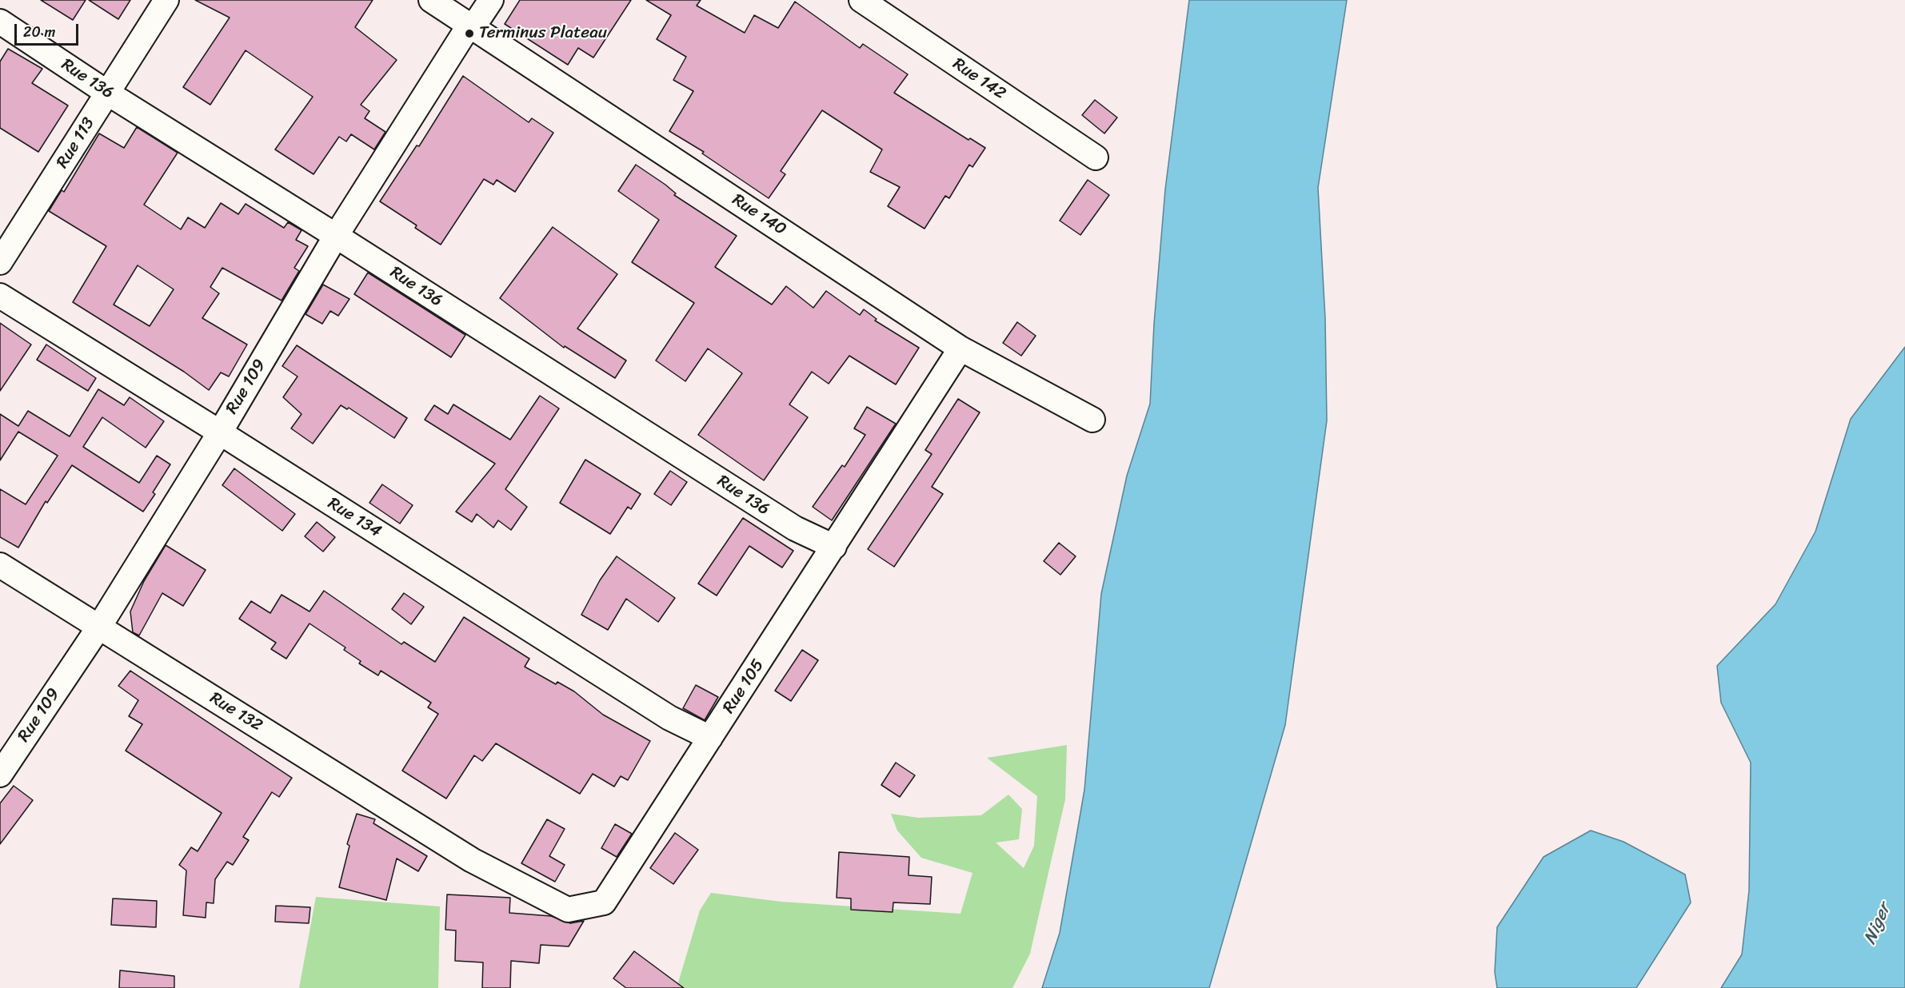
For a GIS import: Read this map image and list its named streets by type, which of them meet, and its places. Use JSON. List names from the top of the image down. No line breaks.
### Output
{"streets":{"street":["Rue 136","Rue 142","Rue 113","Rue 140","Rue 109","Rue 134","Rue 105","Rue 132"]},"crossings":[["Rue 136","Rue 113"],["Rue 136","Rue 109"],["Rue 136","Rue 105"],["Rue 140","Rue 109"],["Rue 140","Rue 105"],["Rue 109","Rue 134"],["Rue 109","Rue 132"],["Rue 134","Rue 105"],["Rue 105","Rue 132"]],"water":["Niger"],"places":["Terminus Plateau"],"scale_bar":"20 m"}
